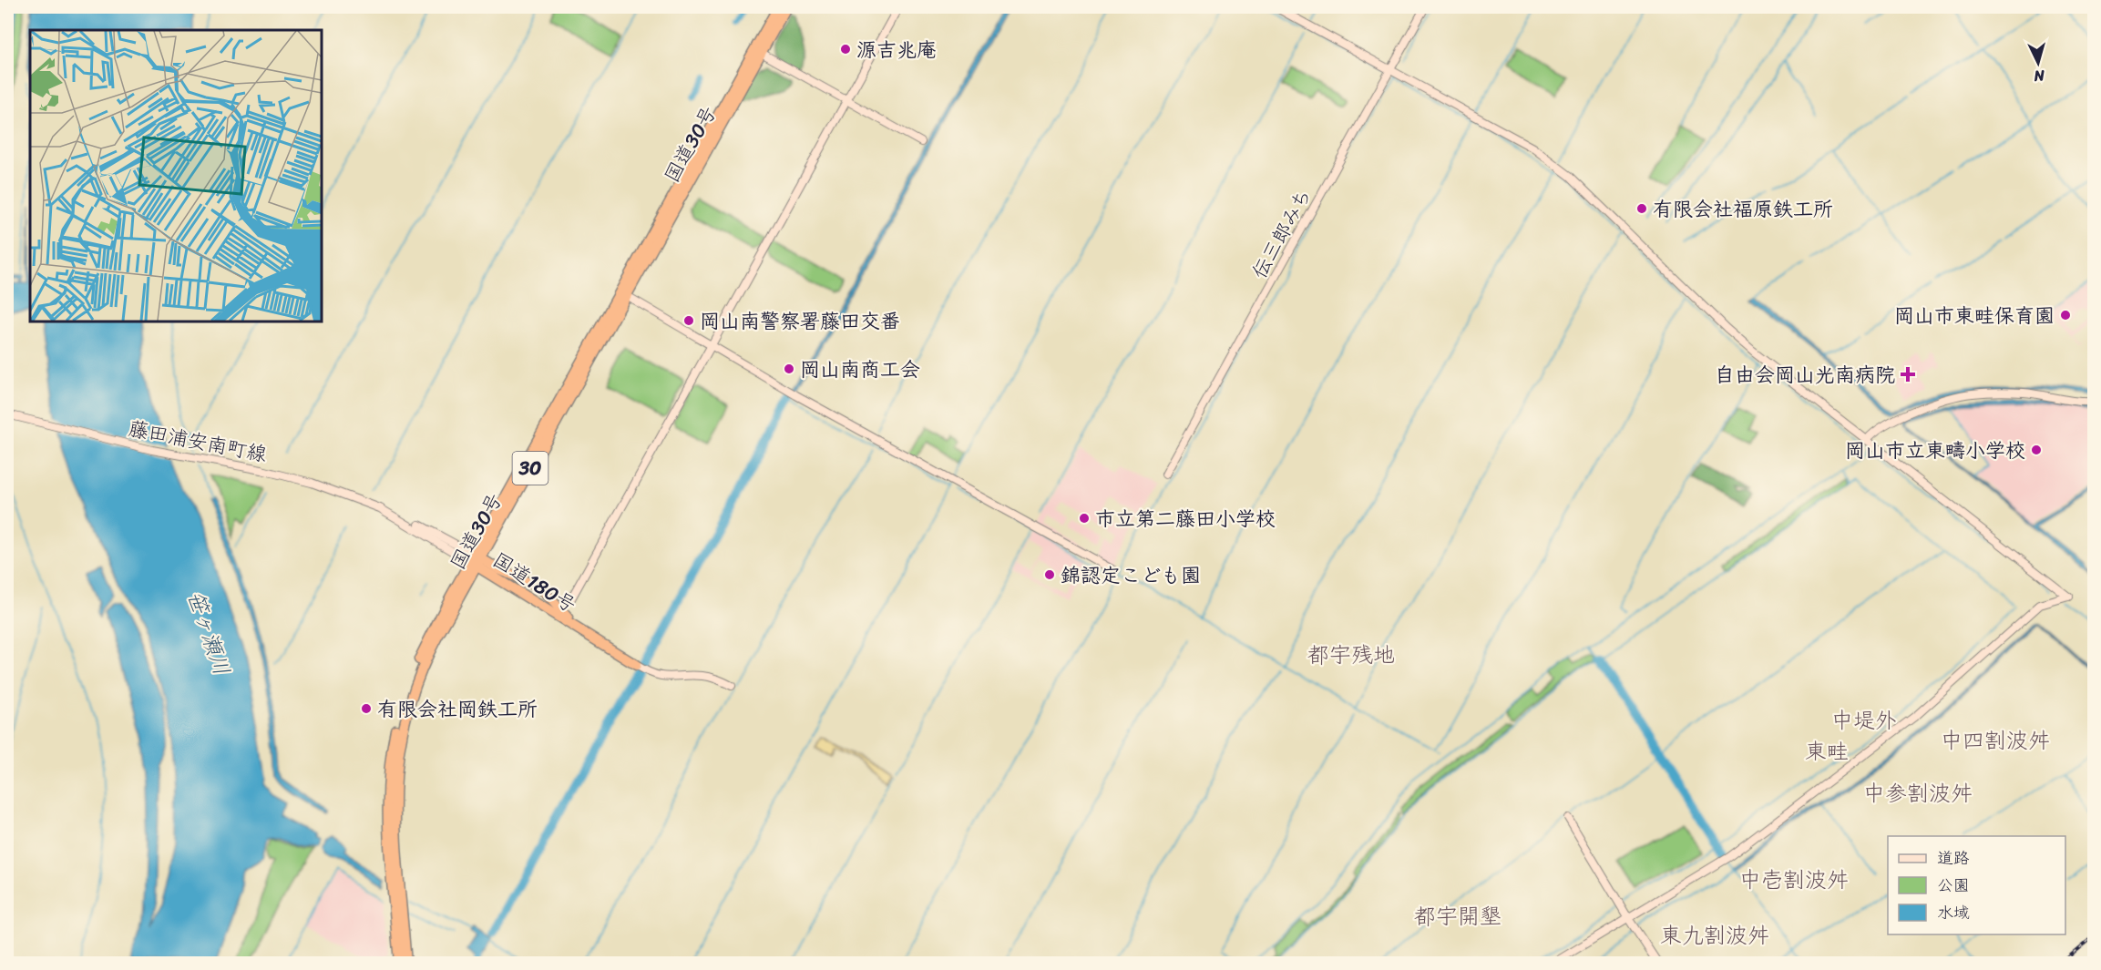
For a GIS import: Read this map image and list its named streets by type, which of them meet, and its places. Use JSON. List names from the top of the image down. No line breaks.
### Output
{"streets":{"highway":["国道30号","30","国道180号"],"street":["伝三郎みち","藤田浦安南町線"]},"crossings":[["国道30号","藤田浦安南町線"],["国道30号","国道180号"],["藤田浦安南町線","国道180号"]],"districts":["都宇残地","中堤外","中四割波舛","東畦","中参割波舛","中壱割波舛","都宇開墾","東九割波舛"],"water":["笹ヶ瀬川"],"places":{"other":["源吉兆庵","有限会社福原鉄工所","岡山市東畦保育園","岡山南警察署藤田交番","岡山南商工会","岡山市立東疇小学校","市立第二藤田小学校","錦認定こども園","有限会社岡鉄工所"],"health":["自由会岡山光南病院"]},"legend":["道路","公園","水域"],"north":"bottom"}
